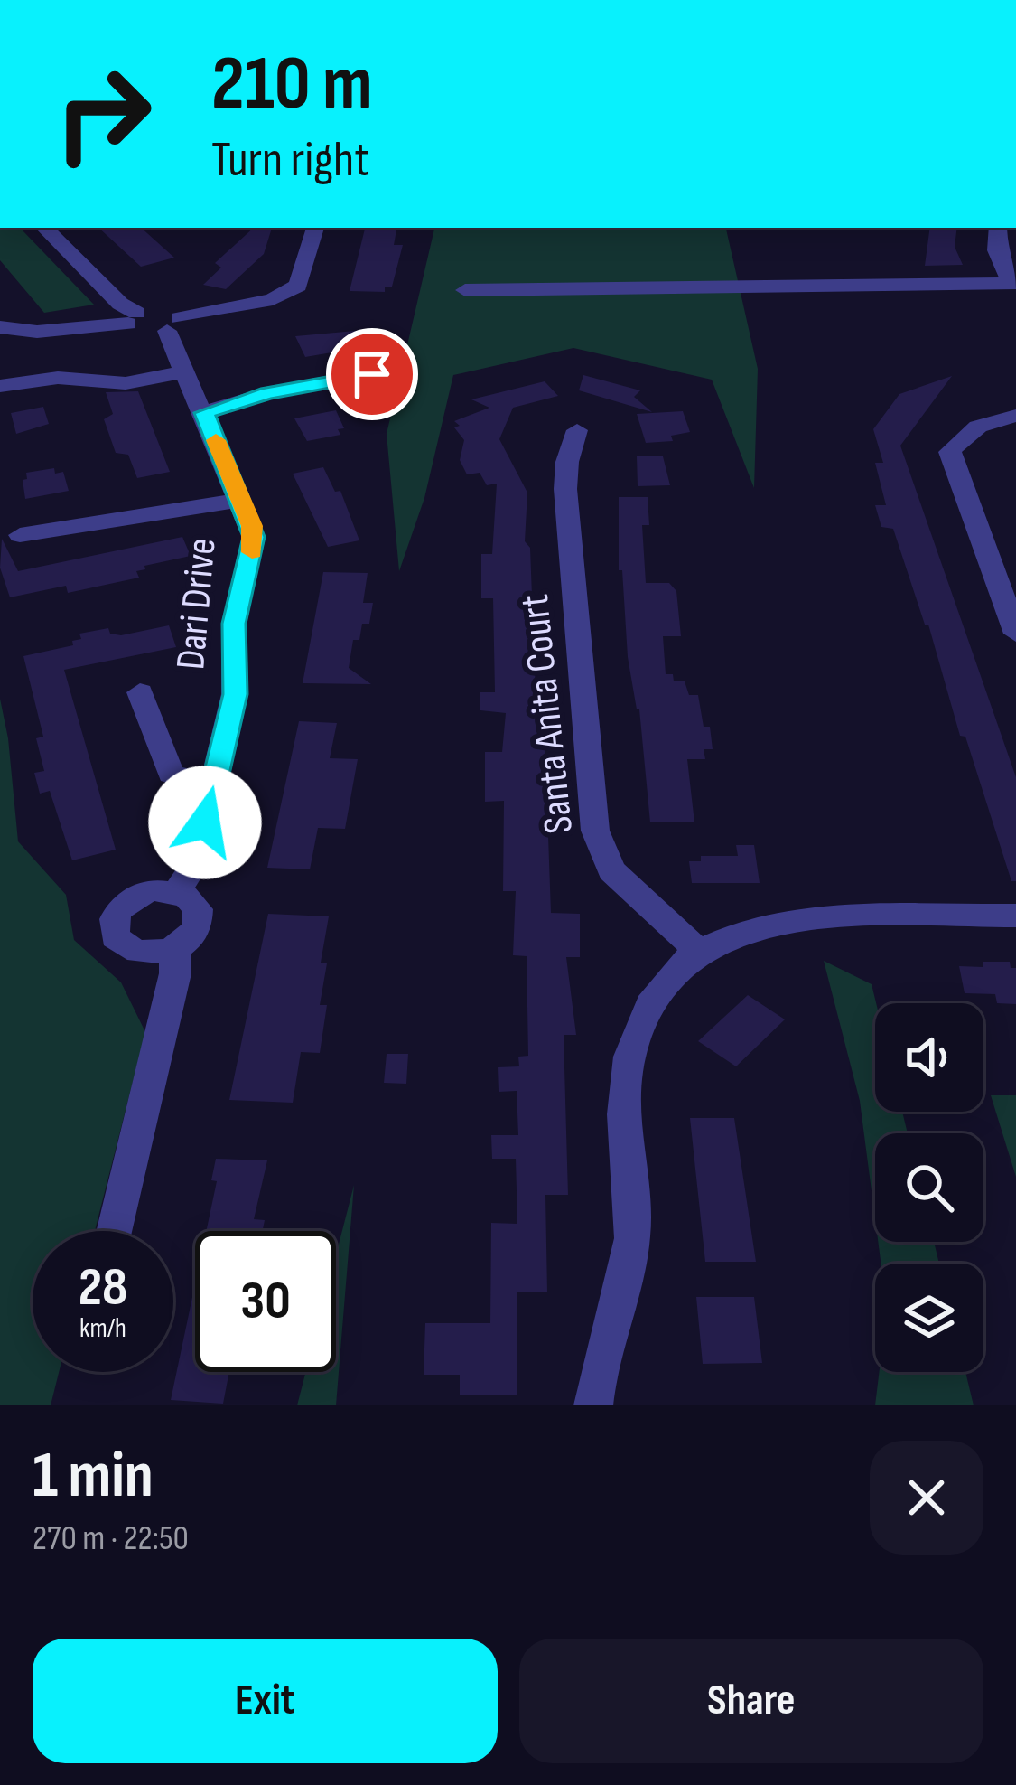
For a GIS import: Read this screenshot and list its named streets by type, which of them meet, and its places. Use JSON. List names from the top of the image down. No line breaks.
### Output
{"streets":{"street":["Dari Drive","Santa Anita Court"]},"page":{"turn":["210 m","Turn right"],"speed":"28 km/h","limit":"30","heading":["1 min","270 m · 22:50"],"buttons":["Exit","Share"]}}
